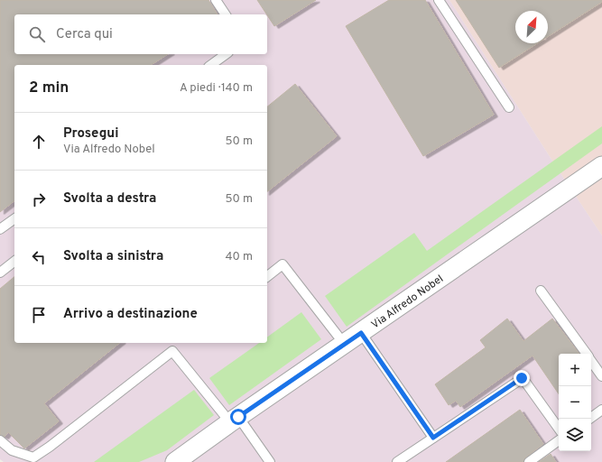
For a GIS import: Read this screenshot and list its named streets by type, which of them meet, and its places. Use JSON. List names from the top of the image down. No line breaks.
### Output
{"streets":{"street":["Via Alfredo Nobel"]},"north":"top right","page":{"search":"Cerca qui","heading":["2 min","A piedi · 140 m"],"list":[["Prosegui","Via Alfredo Nobel","50 m"],["Svolta a destra","50 m"],["Svolta a sinistra","40 m"],"Arrivo a destinazione"],"map_buttons":["+","−"]}}
